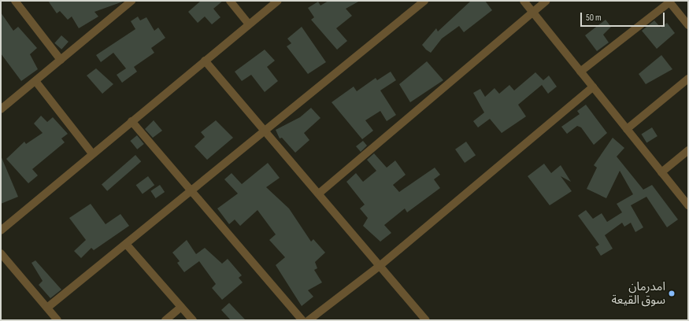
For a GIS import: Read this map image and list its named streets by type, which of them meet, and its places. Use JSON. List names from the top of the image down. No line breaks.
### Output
{"places":["امدرمان سوق القيعة"],"scale_bar":"50 m"}
